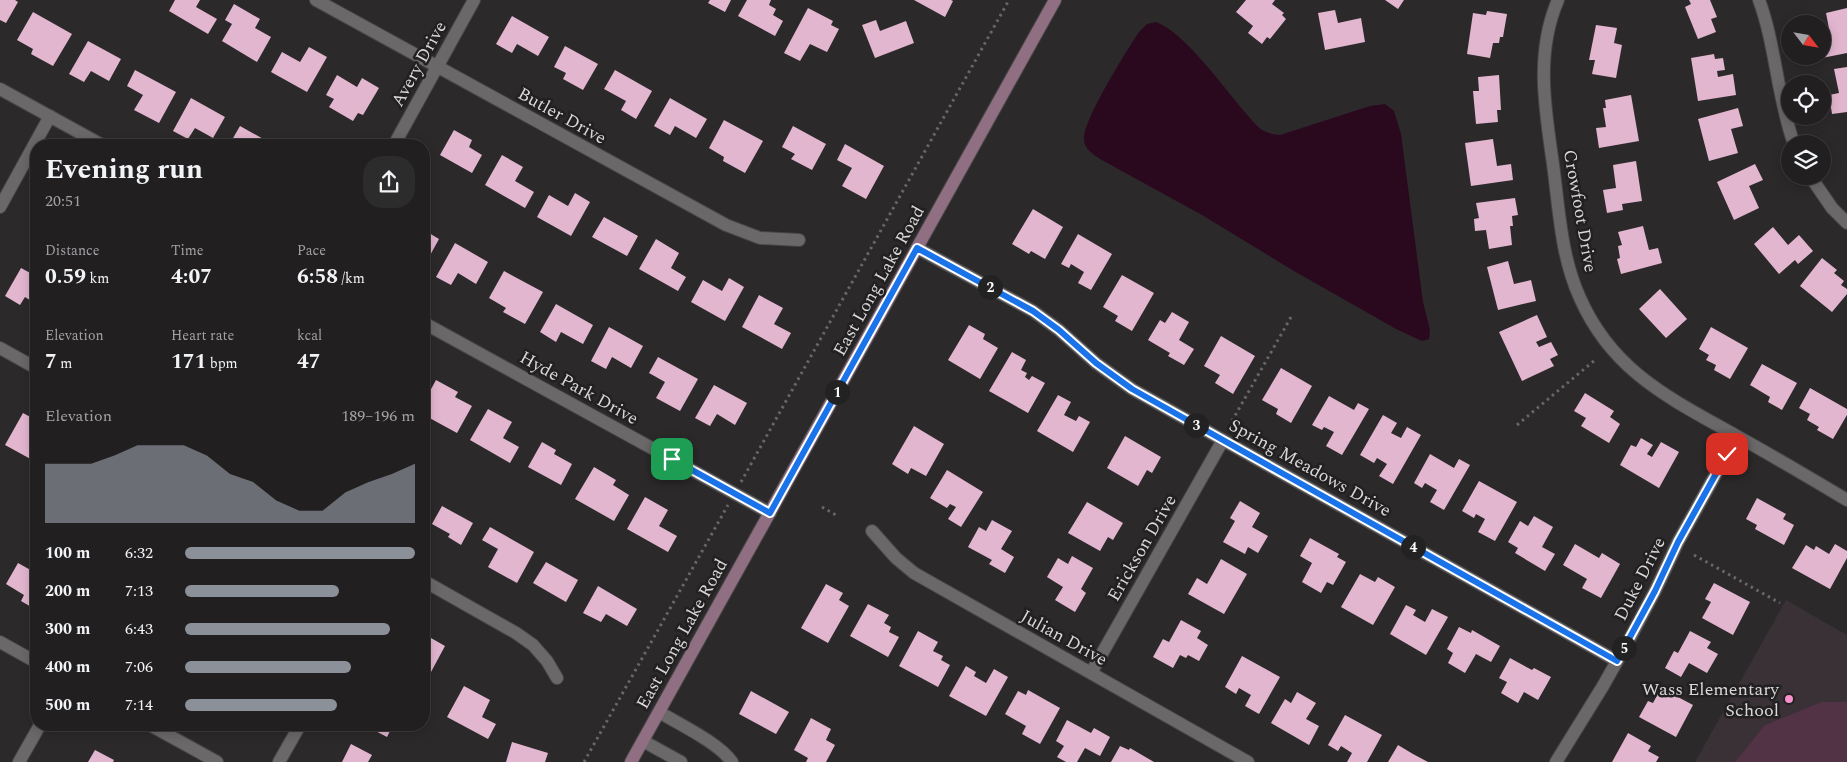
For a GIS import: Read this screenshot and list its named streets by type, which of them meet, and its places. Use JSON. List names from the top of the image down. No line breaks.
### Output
{"streets":{"main road":["East Long Lake Road"],"street":["Avery Drive","Butler Drive","Crowfoot Drive","Hyde Park Drive","Spring Meadows Drive","Erickson Drive","Duke Drive","Julian Drive"]},"crossings":[["Avery Drive","Butler Drive"],["Crowfoot Drive","Duke Drive"],["East Long Lake Road","Hyde Park Drive"],["East Long Lake Road","Spring Meadows Drive"],["Spring Meadows Drive","Erickson Drive"],["Spring Meadows Drive","Duke Drive"],["Erickson Drive","Julian Drive"]],"places":["Wass Elementary School"],"north":"bottom right","page":{"heading":["Evening run","20:51"],"stats":[["Distance","0.59 km"],["Time","4:07"],["Pace","6:58 /km"],["Elevation","7 m"],["Heart rate","171 bpm"],["kcal","47"]],"pins":["2","1","3","4","5"],"chart":["Elevation","189–196 m"],"list":[{"name":"100 m","note":"6:32"},{"name":"200 m","note":"7:13"},{"name":"300 m","note":"6:43"},{"name":"400 m","note":"7:06"},{"name":"500 m","note":"7:14"}]}}
